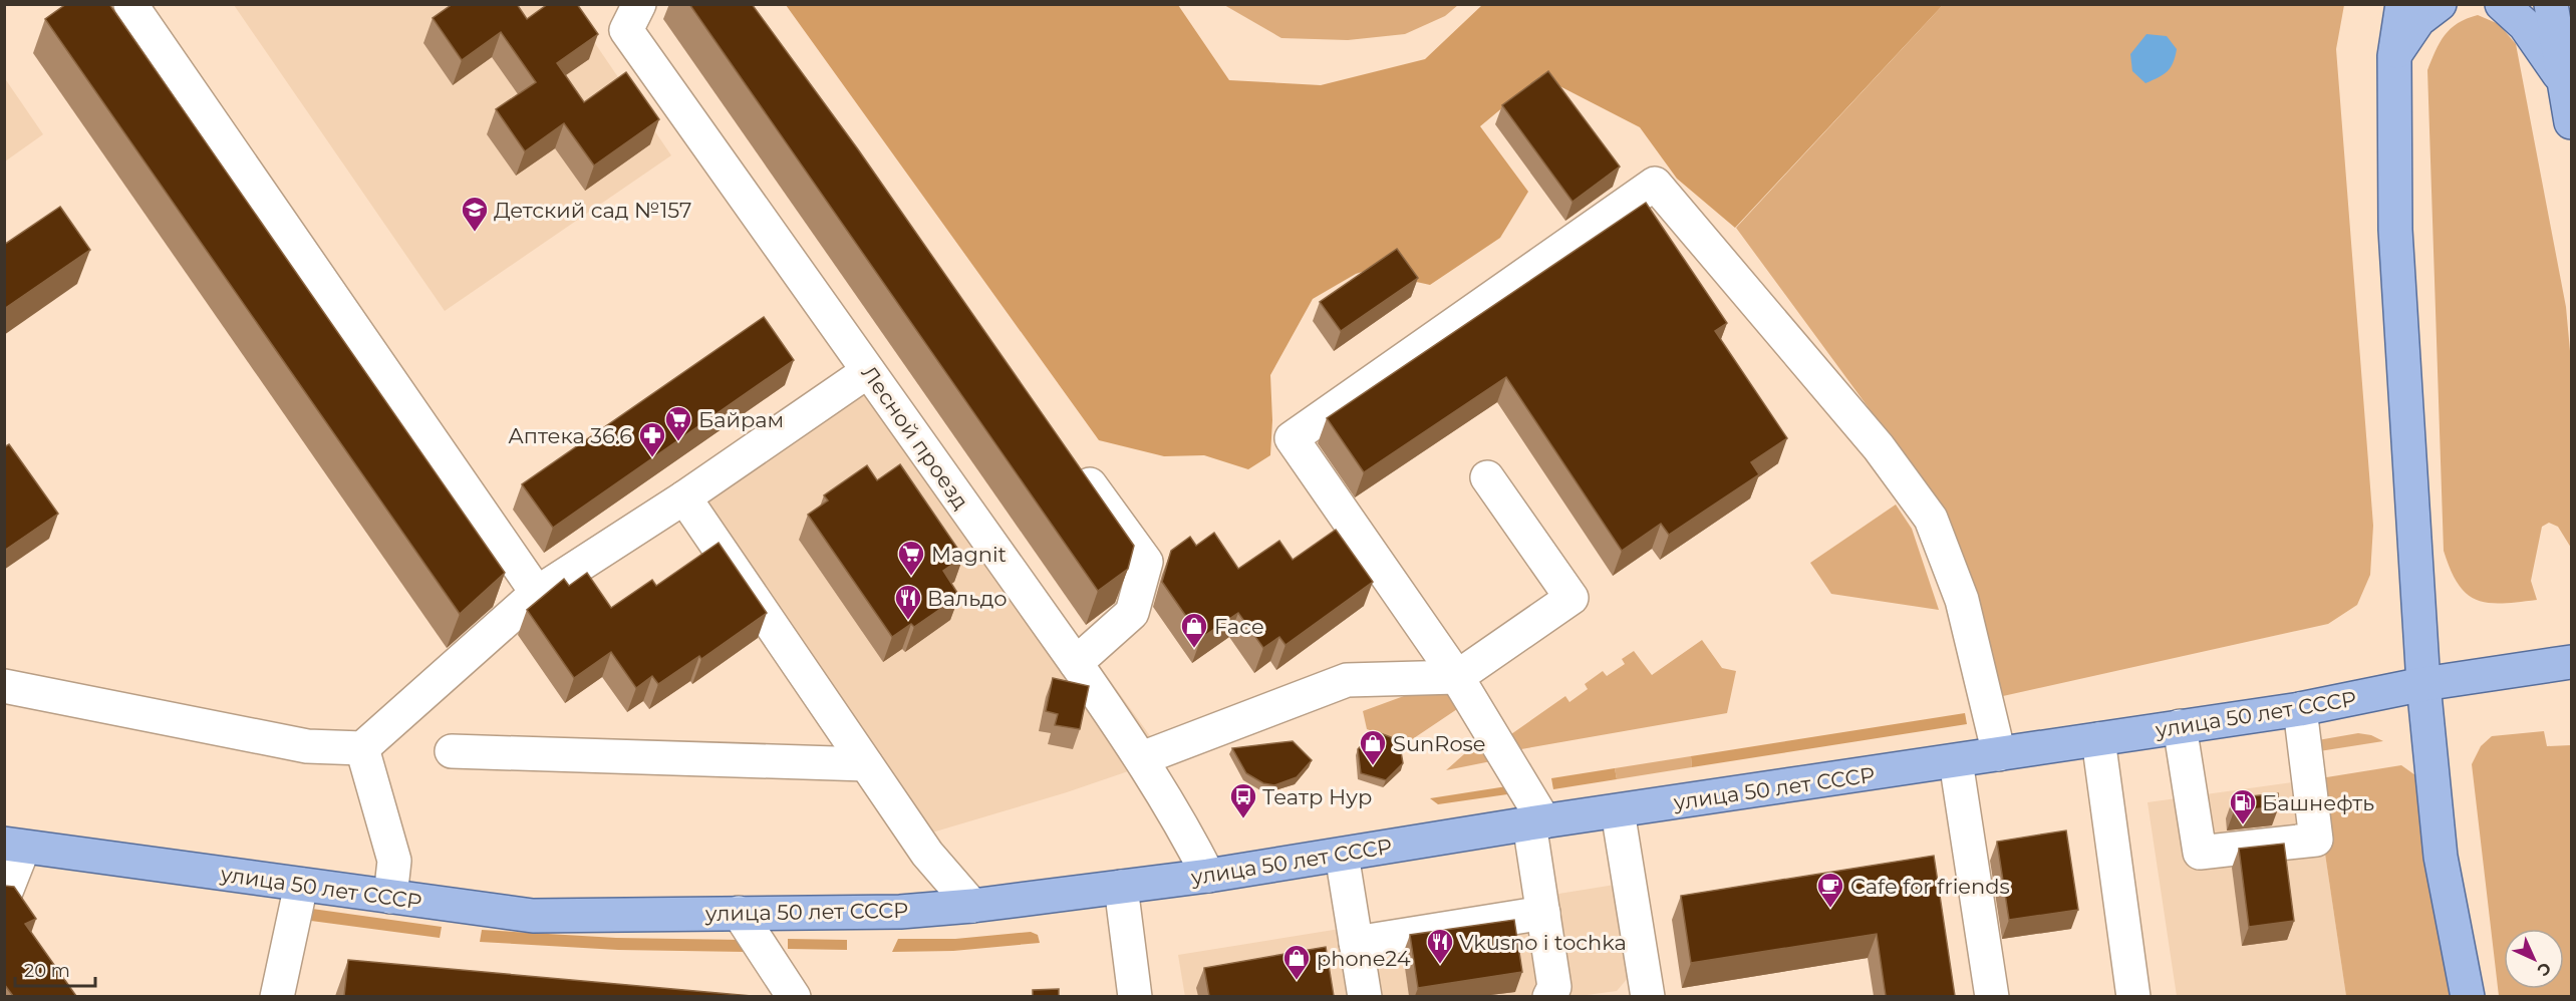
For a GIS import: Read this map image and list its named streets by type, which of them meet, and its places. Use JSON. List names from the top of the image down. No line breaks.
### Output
{"streets":{"main road":["улица 50 лет СССР"],"street":["Лесной проезд"]},"crossings":[["Лесной проезд","улица 50 лет СССР"]],"places":{"school or university":["Детский сад №157"],"supermarket":["Байрам","Magnit"],"pharmacy":["Аптека 36.6"],"restaurant":["Вальдо","Vkusno i tochka"],"shop":["Face","SunRose","phone24"],"bus stop":["Театр Нур"],"fuel station":["Башнефть"],"cafe":["Cafe for friends"]},"scale_bar":"20 m","north":"bottom right"}
